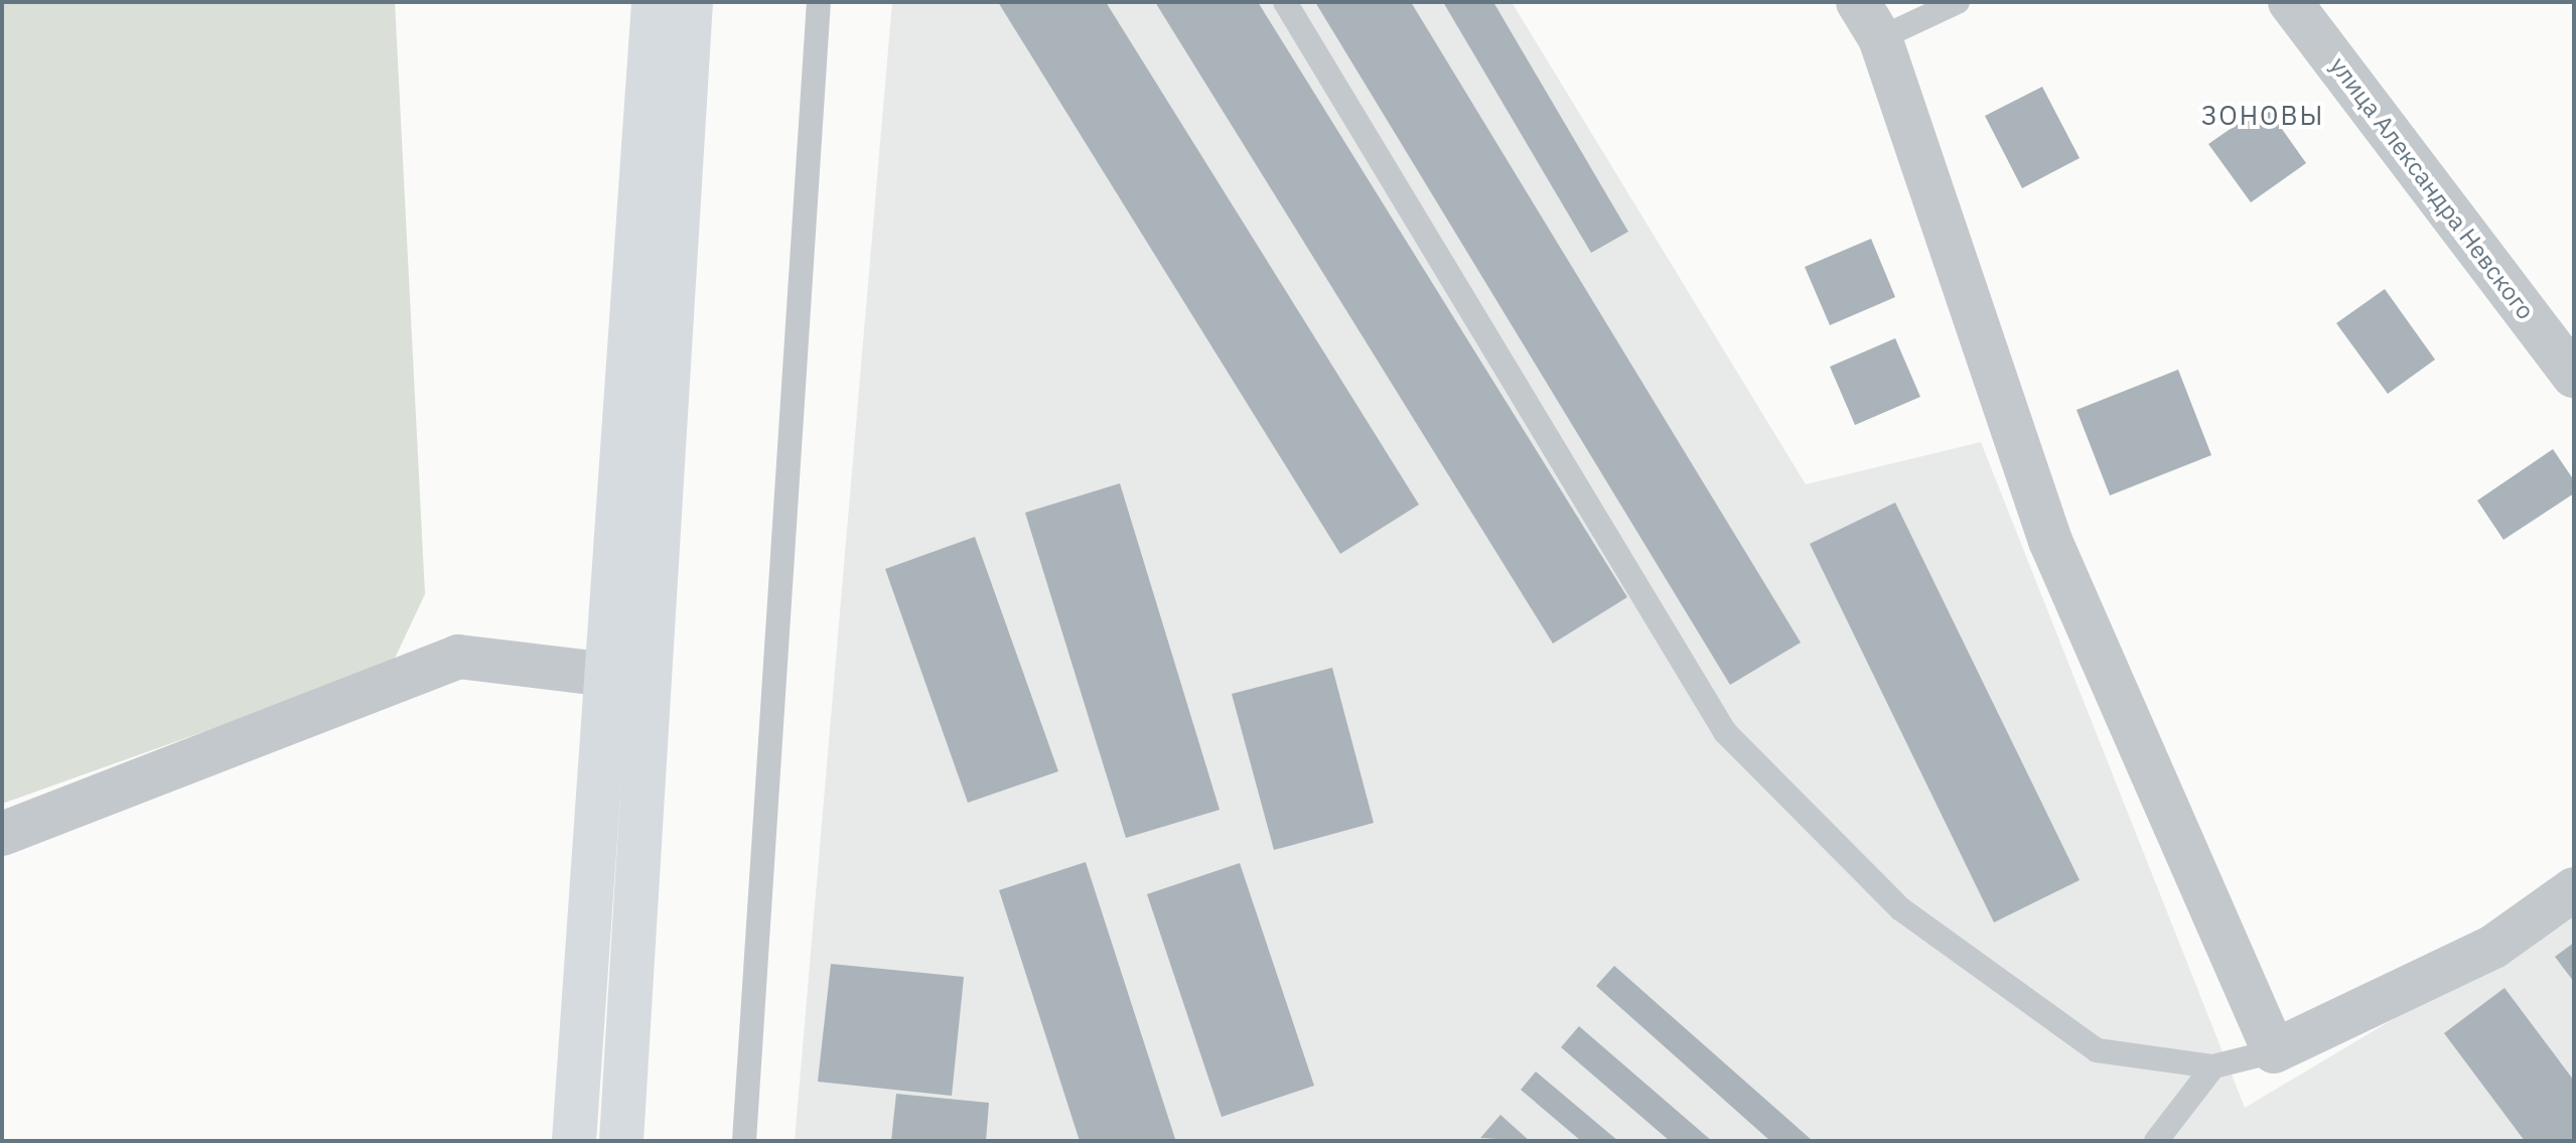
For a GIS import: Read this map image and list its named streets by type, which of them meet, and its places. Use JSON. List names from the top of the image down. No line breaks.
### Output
{"streets":{"street":["улица Александра Невского"]},"districts":["ЗОНОВЫ"]}
